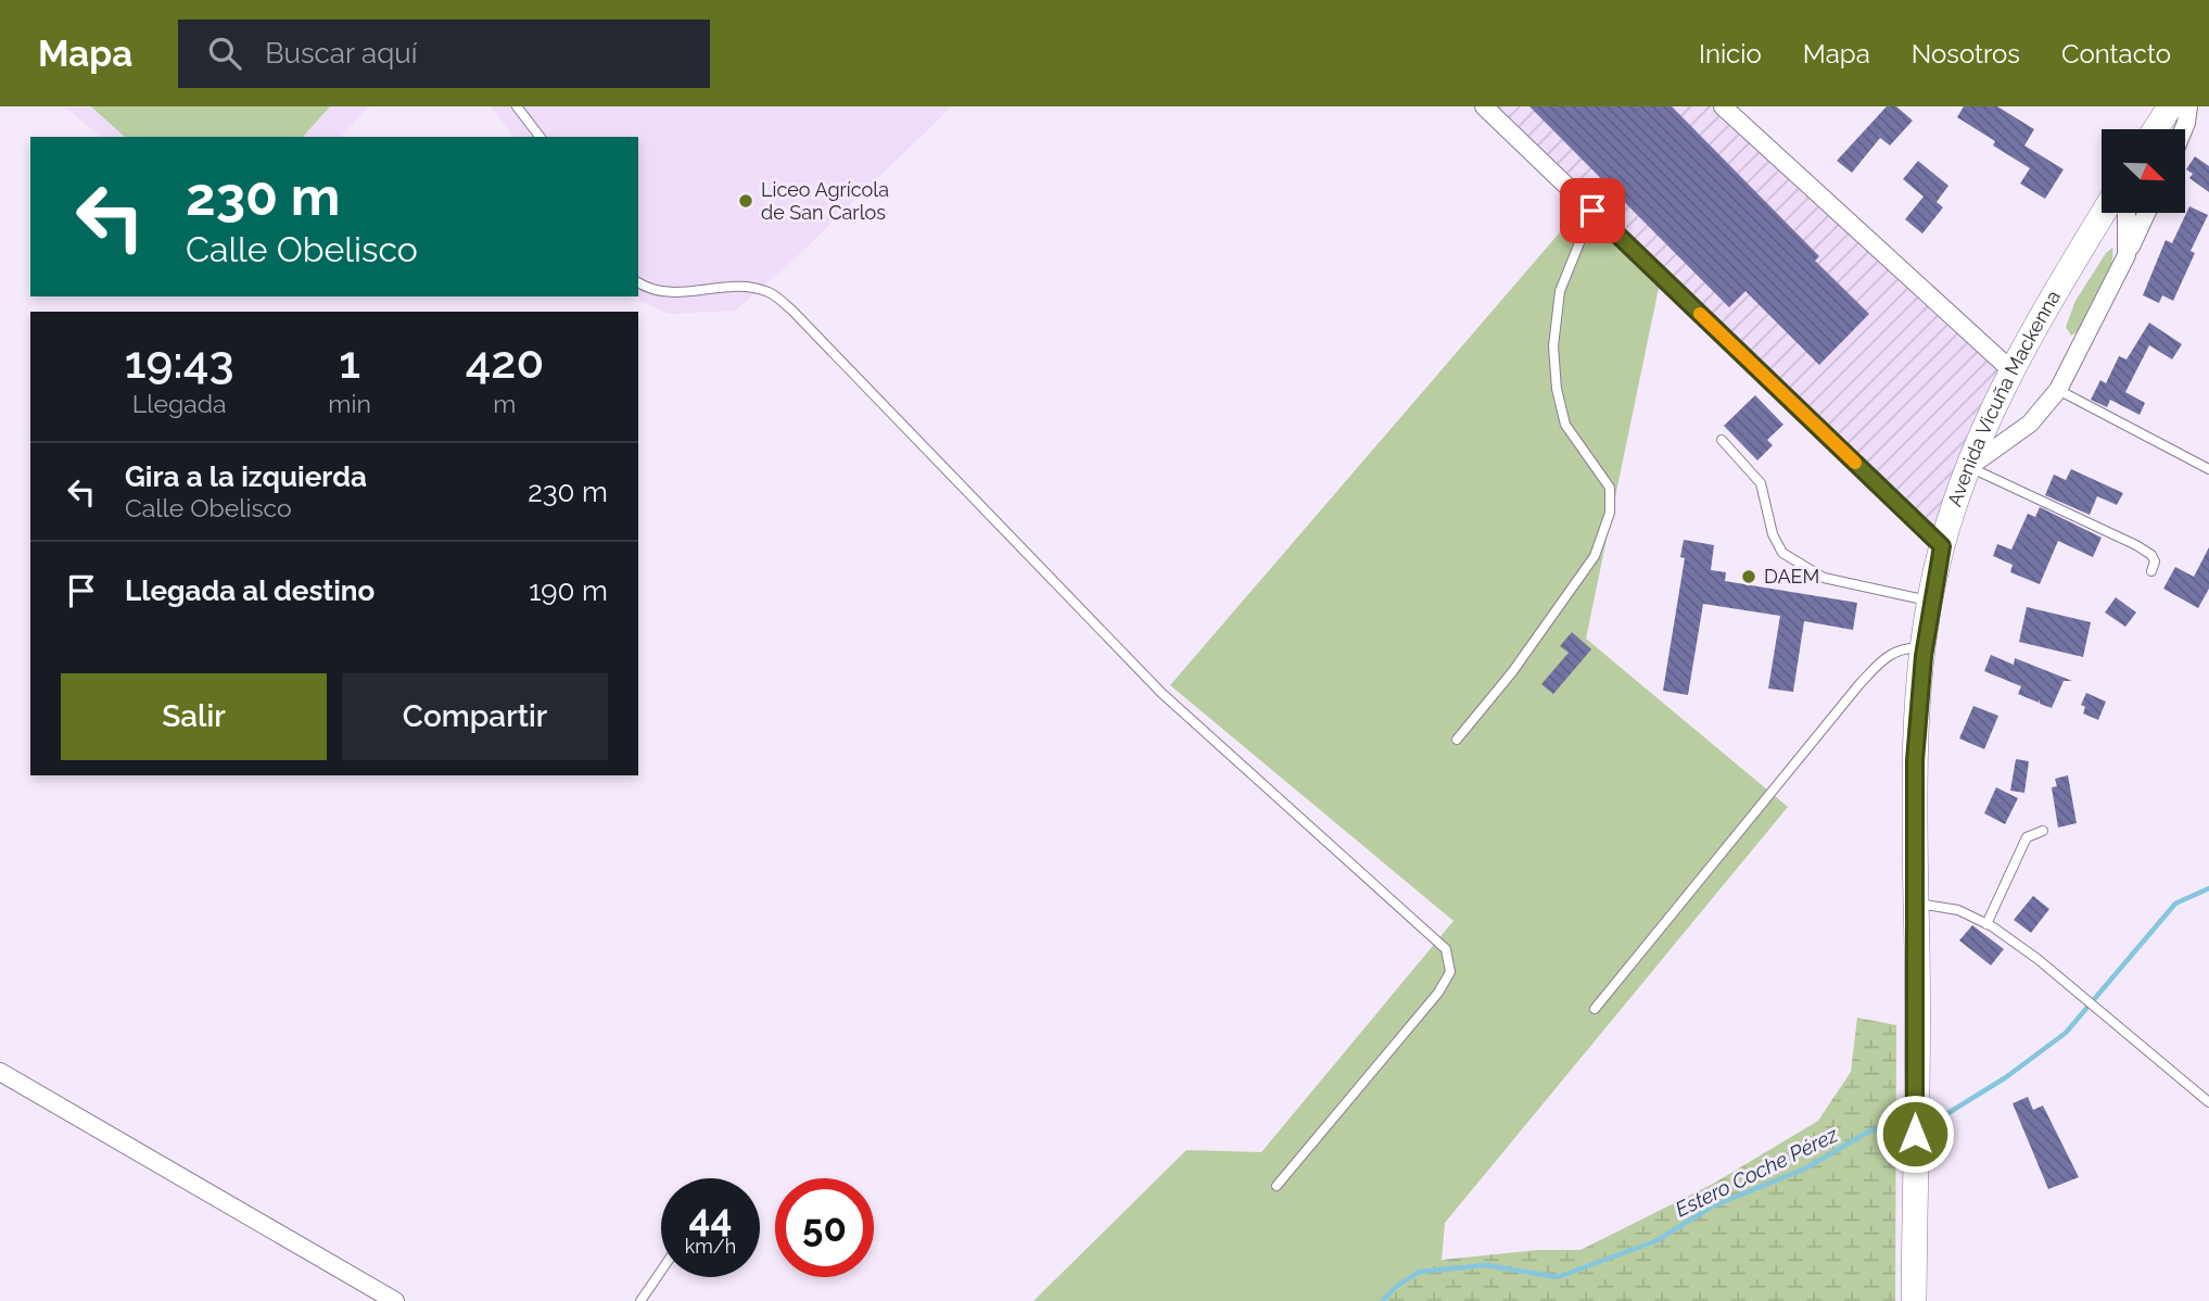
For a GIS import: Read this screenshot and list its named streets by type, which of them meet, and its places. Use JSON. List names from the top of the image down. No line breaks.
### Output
{"streets":{"main road":["Avenida Vicuña Mackenna"]},"water":["Estero Coche Pérez"],"places":["Liceo Agrícola de San Carlos","DAEM"],"north":"bottom right","page":{"header":"Mapa","search":"Buscar aquí","nav":["Inicio","Mapa","Nosotros","Contacto"],"turn":["230 m","Calle Obelisco"],"eta":["19:43","Llegada","1","min","420","m"],"list":[{"name":"Gira a la izquierda","note":"Calle Obelisco","value":"230 m"},{"name":"Llegada al destino","value":"190 m"}],"buttons":["Salir","Compartir"],"speed":"44 km/h","limit":"50"}}
